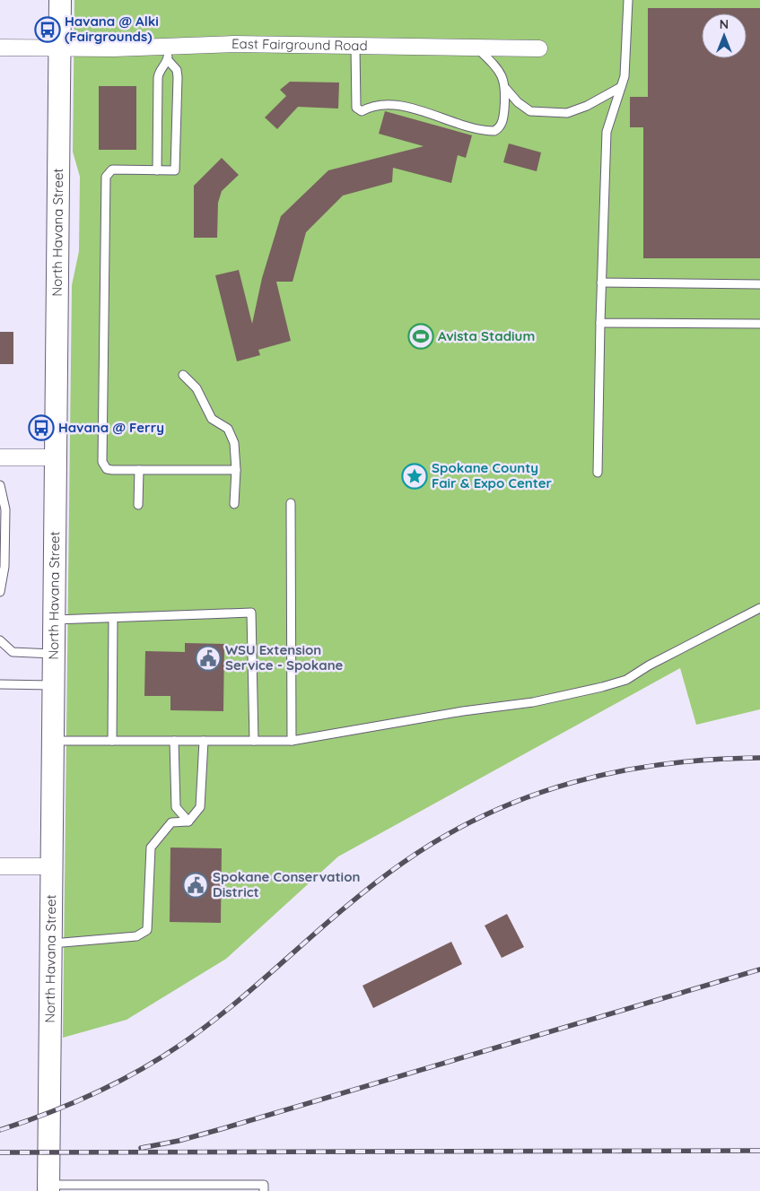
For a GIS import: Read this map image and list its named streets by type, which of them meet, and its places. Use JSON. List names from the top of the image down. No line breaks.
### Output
{"streets":{"street":["East Fairground Road","North Havana Street"]},"crossings":[["East Fairground Road","North Havana Street"]],"places":{"bus stop":["Havana @ Alki (Fairgrounds)","Havana @ Ferry"],"sports":["Avista Stadium"],"place":["Spokane County Fair & Expo Center"],"public building":["WSU Extension Service - Spokane","Spokane Conservation District"]},"north":"top"}
